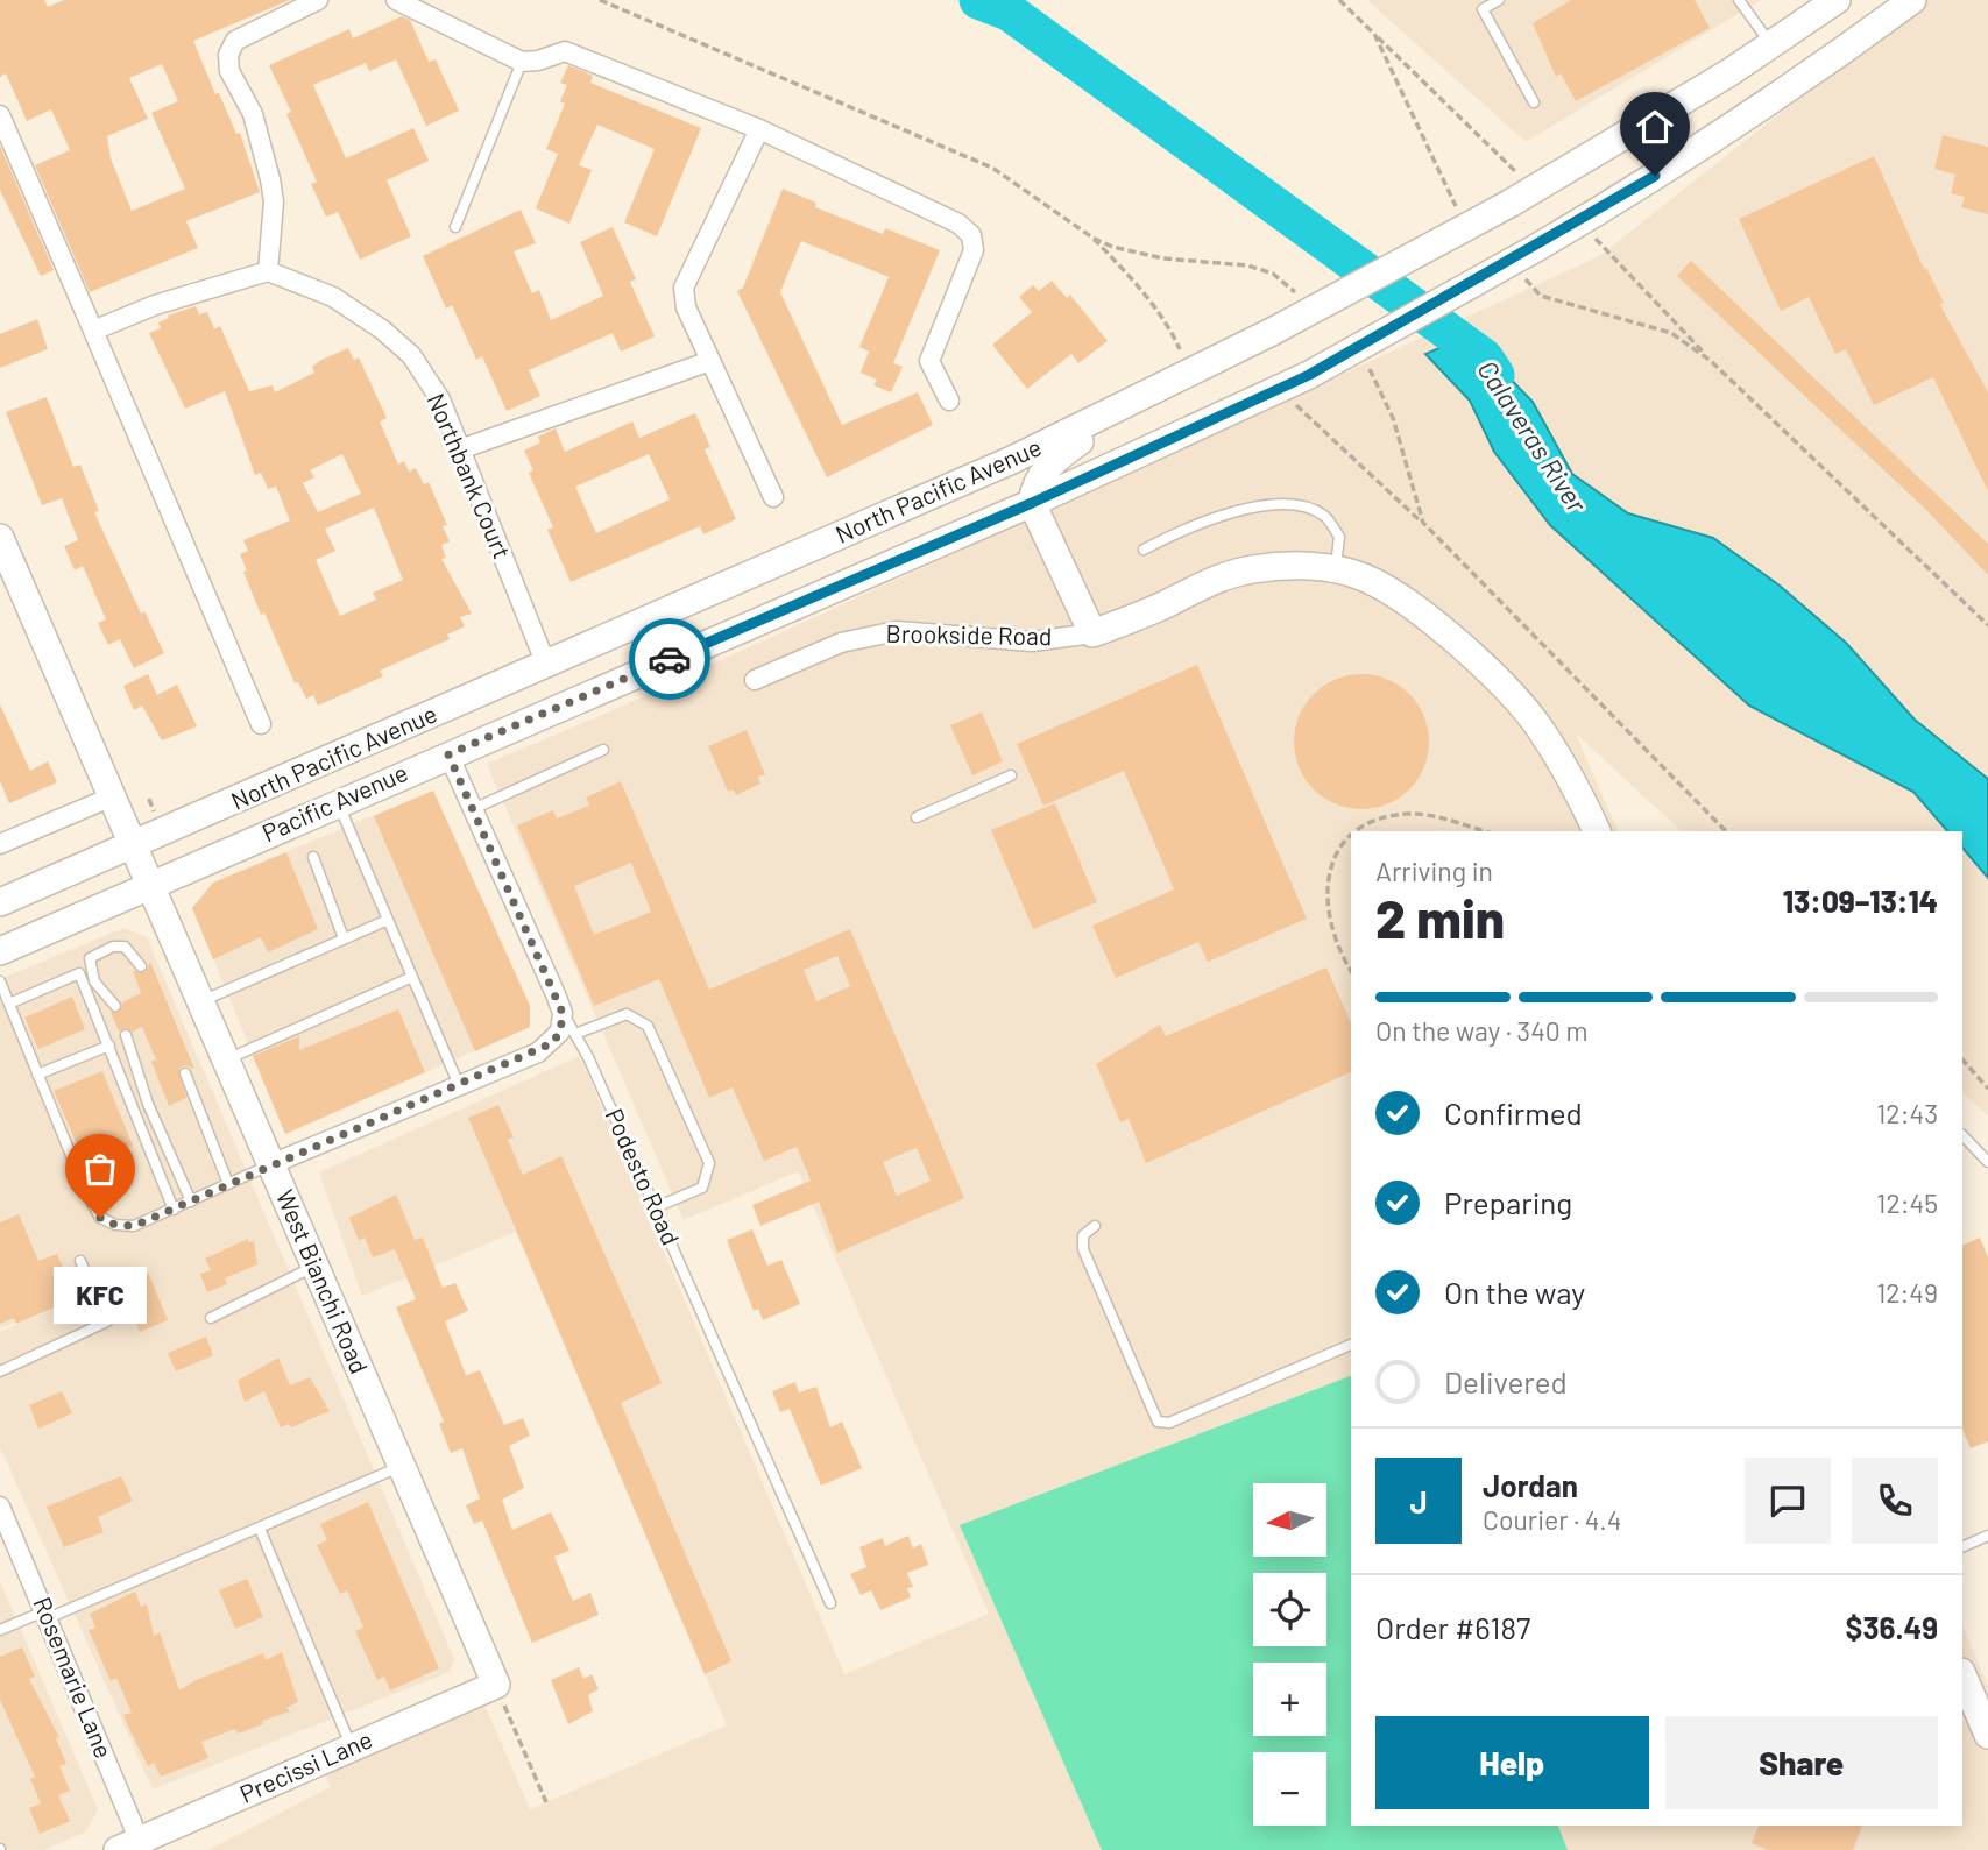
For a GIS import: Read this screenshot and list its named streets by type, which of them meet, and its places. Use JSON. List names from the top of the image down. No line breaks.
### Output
{"streets":{"main road":["North Pacific Avenue","Brookside Road","Pacific Avenue","West Bianchi Road","Precissi Lane"],"street":["Northbank Court","Podesto Road","Rosemarie Lane"]},"crossings":[["Northbank Court","North Pacific Avenue"],["North Pacific Avenue","Brookside Road"],["North Pacific Avenue","Pacific Avenue"],["North Pacific Avenue","West Bianchi Road"],["Brookside Road","Pacific Avenue"],["Pacific Avenue","Podesto Road"],["Pacific Avenue","West Bianchi Road"],["West Bianchi Road","Precissi Lane"],["Rosemarie Lane","Precissi Lane"]],"water":["Calaveras River"],"places":["KFC"],"north":"left","page":{"heading":["2 min","Arriving in","13:09–13:14"],"panel":["Jordan","Courier · 4.4","Order #6187","$36.49"],"bar":"On the way · 340 m","list":[["Confirmed","12:43"],["Preparing","12:45"],["On the way","12:49"],"Delivered"],"bubble":"KFC","round":"J","map_buttons":["+","−"],"buttons":["Help","Share"]}}
